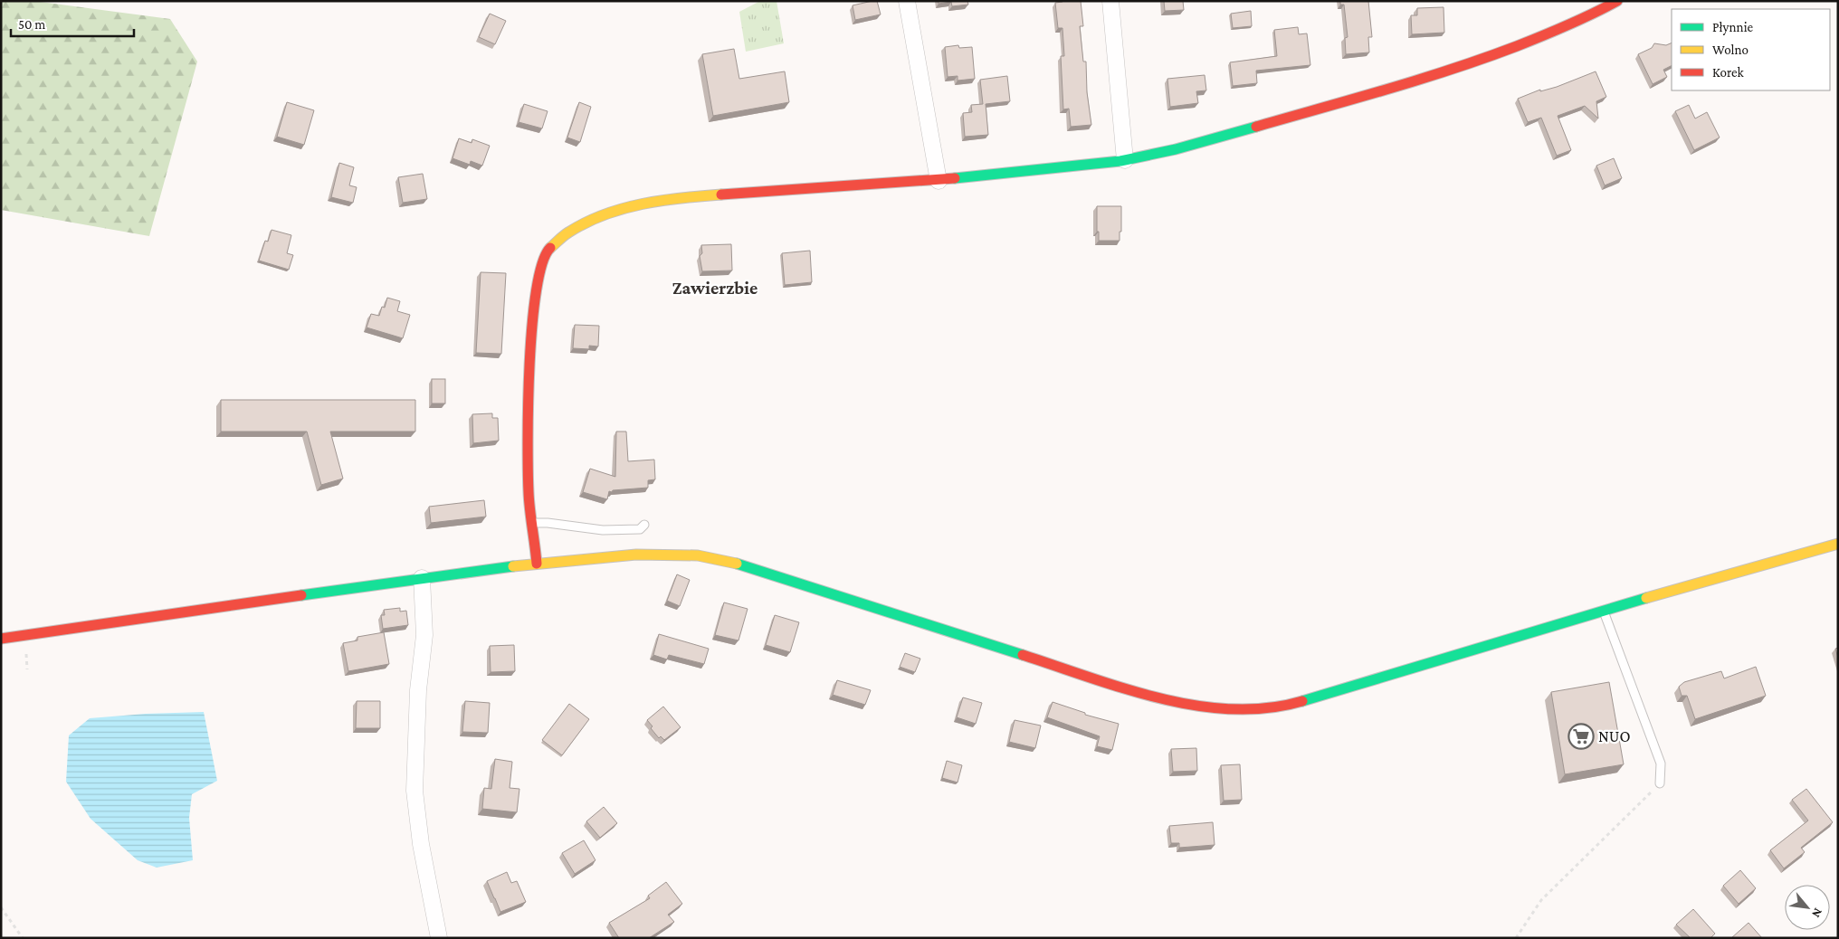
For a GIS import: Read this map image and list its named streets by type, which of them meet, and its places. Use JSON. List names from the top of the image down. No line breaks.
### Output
{"districts":["Zawierzbie"],"places":{"supermarket":["NUO"]},"legend":["Płynnie","Wolno","Korek"],"scale_bar":"50 m","north":"bottom right"}
